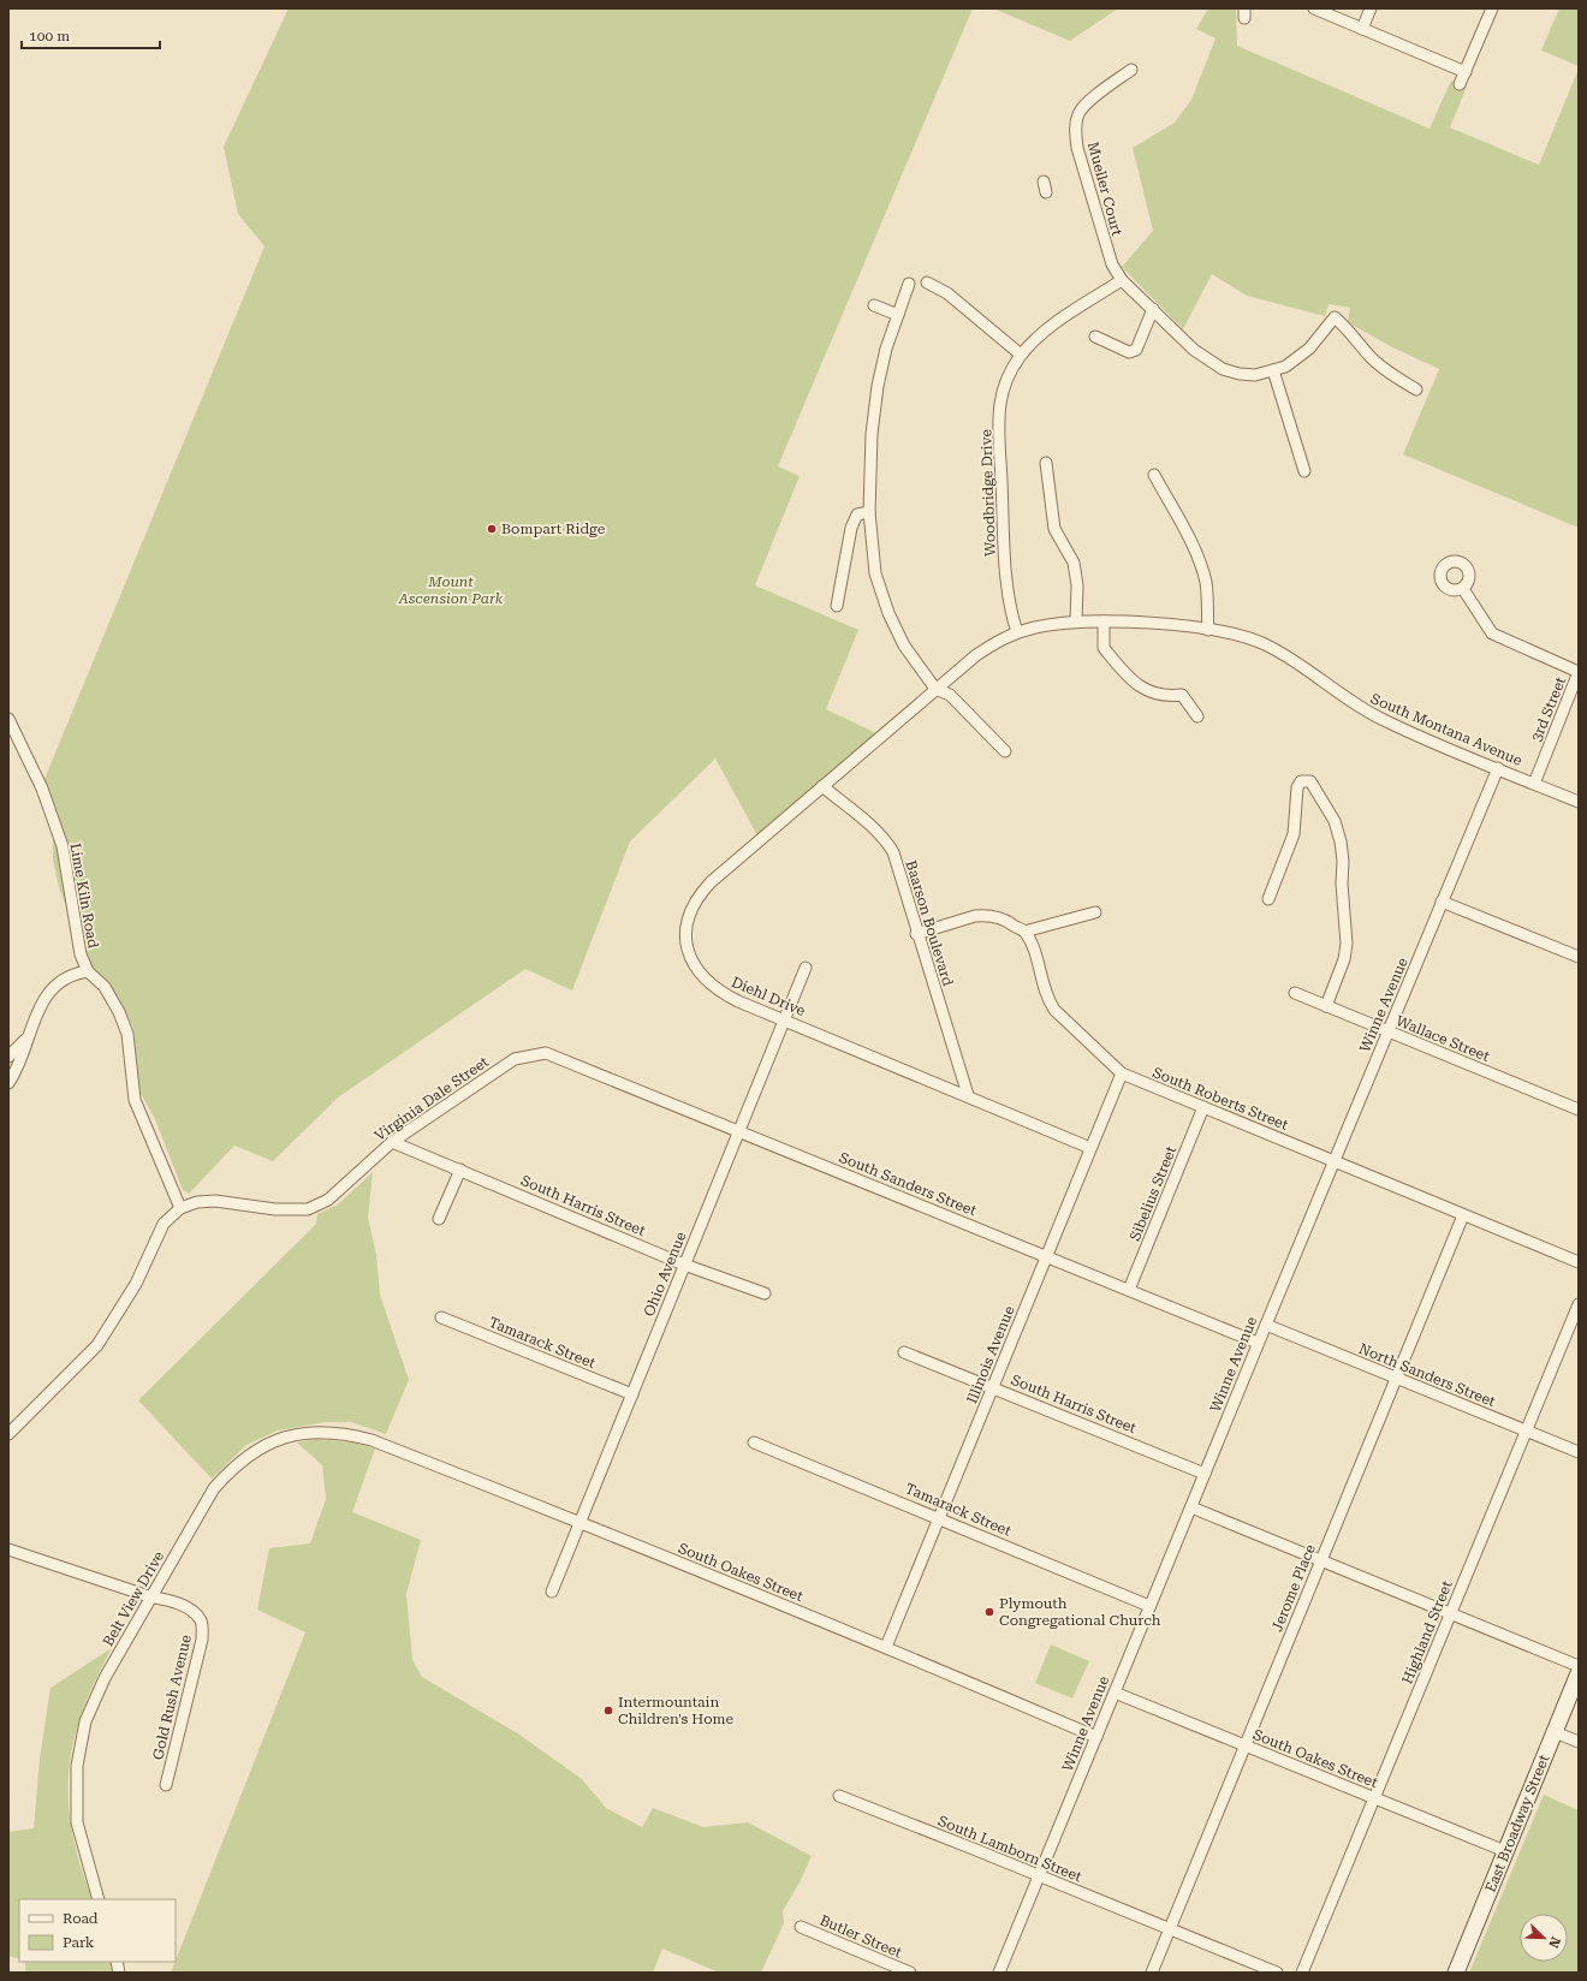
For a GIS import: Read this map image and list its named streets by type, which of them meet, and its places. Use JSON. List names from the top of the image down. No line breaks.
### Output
{"streets":{"street":["Mueller Court","Woodbridge Drive","3rd Street","South Montana Avenue","Lime Kiln Road","Baarson Boulevard","Diehl Drive","Winne Avenue","Wallace Street","Virginia Dale Street","South Roberts Street","South Sanders Street","Sibelius Street","South Harris Street","Ohio Avenue","Tamarack Street","Illinois Avenue","North Sanders Street","South Oakes Street","Jerome Place","Belt View Drive","Highland Street","Gold Rush Avenue","East Broadway Street","South Lamborn Street","Butler Street"]},"crossings":[["Mueller Court","Woodbridge Drive"],["Woodbridge Drive","South Montana Avenue"],["3rd Street","South Montana Avenue"],["South Montana Avenue","Diehl Drive"],["South Montana Avenue","Winne Avenue"],["Lime Kiln Road","Virginia Dale Street"],["Baarson Boulevard","Diehl Drive"],["Diehl Drive","Ohio Avenue"],["Diehl Drive","Illinois Avenue"],["Winne Avenue","Wallace Street"],["Winne Avenue","South Roberts Street"],["Winne Avenue","South Sanders Street"],["Winne Avenue","South Harris Street"],["Winne Avenue","Tamarack Street"],["Winne Avenue","North Sanders Street"],["Winne Avenue","South Oakes Street"],["Winne Avenue","South Lamborn Street"],["Virginia Dale Street","South Sanders Street"],["Virginia Dale Street","South Harris Street"],["South Roberts Street","Sibelius Street"],["South Roberts Street","Illinois Avenue"],["South Roberts Street","Jerome Place"],["South Sanders Street","Sibelius Street"],["South Sanders Street","Ohio Avenue"],["South Sanders Street","Illinois Avenue"],["South Harris Street","Ohio Avenue"],["South Harris Street","Illinois Avenue"],["Ohio Avenue","Tamarack Street"],["Ohio Avenue","South Oakes Street"],["Tamarack Street","Illinois Avenue"],["Illinois Avenue","South Oakes Street"],["North Sanders Street","Jerome Place"],["North Sanders Street","Highland Street"],["South Oakes Street","Jerome Place"],["South Oakes Street","Belt View Drive"],["South Oakes Street","Highland Street"],["South Oakes Street","East Broadway Street"],["Jerome Place","South Lamborn Street"],["Belt View Drive","Gold Rush Avenue"]],"parks":["Mount Ascension Park"],"places":["Bompart Ridge","Plymouth Congregational Church","Intermountain Children's Home"],"legend":["Road","Park"],"scale_bar":"100 m","north":"bottom right"}
